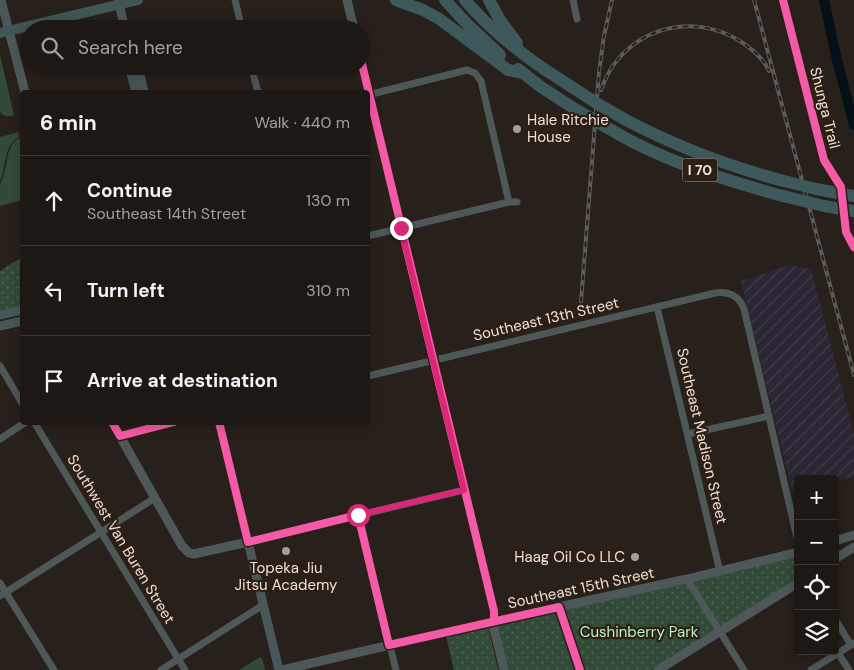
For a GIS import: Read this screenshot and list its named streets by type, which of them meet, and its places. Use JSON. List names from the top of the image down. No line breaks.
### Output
{"streets":{"highway":["I 70"],"street":["Southeast 13th Street","Southeast Madison Street","Southwest Van Buren Street","Southeast 15th Street"],"cycle path":["Shunga Trail"]},"crossings":[["Southeast 13th Street","Southeast Madison Street"],["Southeast Madison Street","Southeast 15th Street"]],"parks":["Cushinberry Park"],"places":["Hale Ritchie House","Topeka Jiu Jitsu Academy","Haag Oil Co LLC"],"page":{"search":"Search here","heading":["6 min","Walk · 440 m"],"list":[["Continue","Southeast 14th Street","130 m"],["Turn left","310 m"],"Arrive at destination"],"map_buttons":["+","−"]}}
